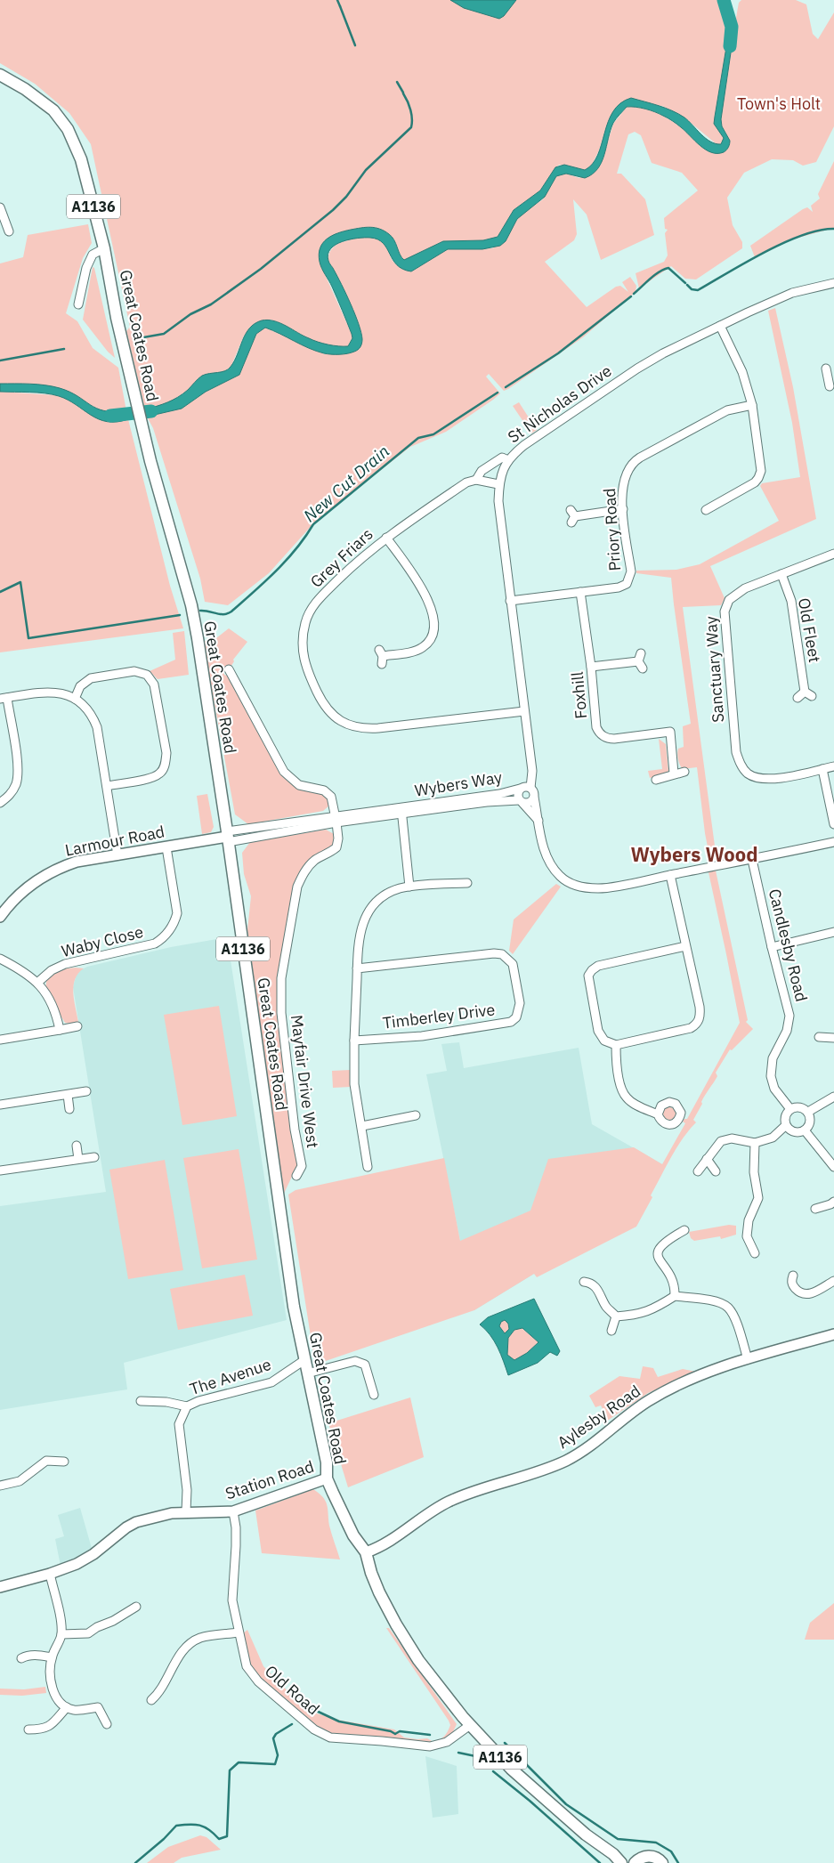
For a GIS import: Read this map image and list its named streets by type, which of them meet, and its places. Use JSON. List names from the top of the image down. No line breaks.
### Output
{"streets":{"main road":["A1136","Great Coates Road"],"street":["St Nicholas Drive","Priory Road","Grey Friars","Old Fleet","Sanctuary Way","Foxhill","Wybers Way","Larmour Road","Waby Close","Candlesby Road","Timberley Drive","Mayfair Drive West","The Avenue","Aylesby Road","Station Road","Old Road"]},"crossings":[["Great Coates Road","Wybers Way"],["Great Coates Road","Larmour Road"],["Great Coates Road","The Avenue"],["Great Coates Road","Aylesby Road"],["Great Coates Road","Station Road"],["Great Coates Road","Old Road"],["St Nicholas Drive","Priory Road"],["St Nicholas Drive","Grey Friars"],["St Nicholas Drive","Wybers Way"],["Priory Road","Foxhill"],["Old Fleet","Sanctuary Way"],["Wybers Way","Larmour Road"],["Wybers Way","Mayfair Drive West"],["Larmour Road","Waby Close"],["The Avenue","Station Road"],["Station Road","Old Road"]],"districts":["Wybers Wood"],"water":["New Cut Drain"],"parks":["Town's Holt"]}
